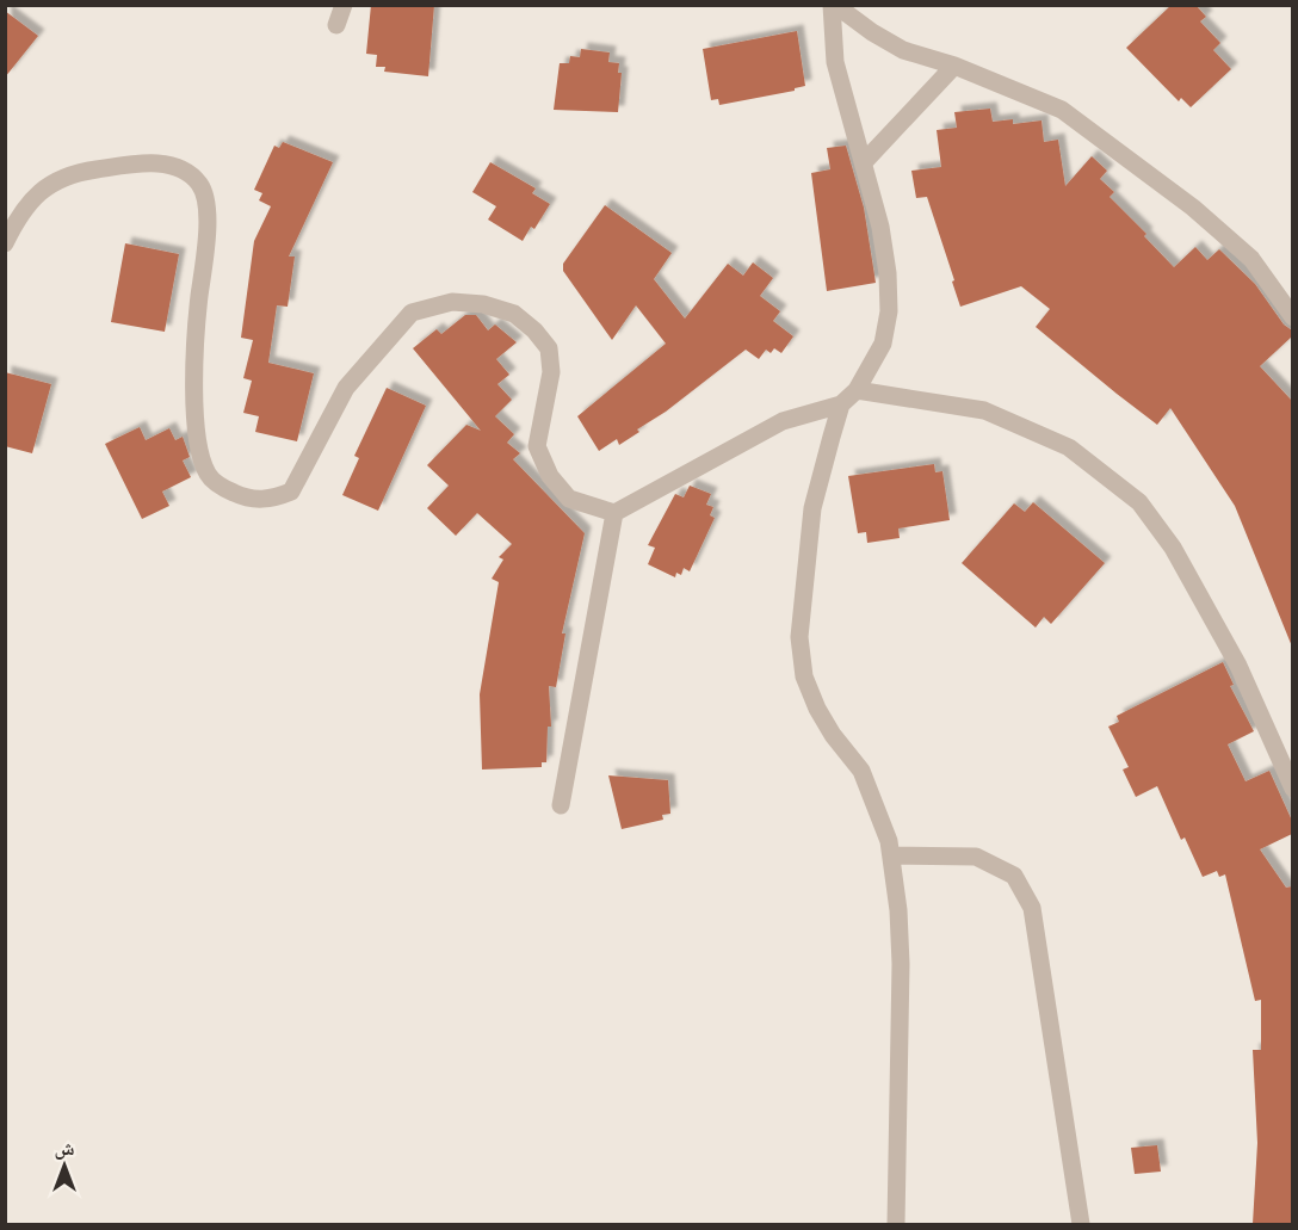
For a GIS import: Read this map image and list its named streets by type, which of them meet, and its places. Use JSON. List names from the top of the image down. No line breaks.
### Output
{"north":"top"}
